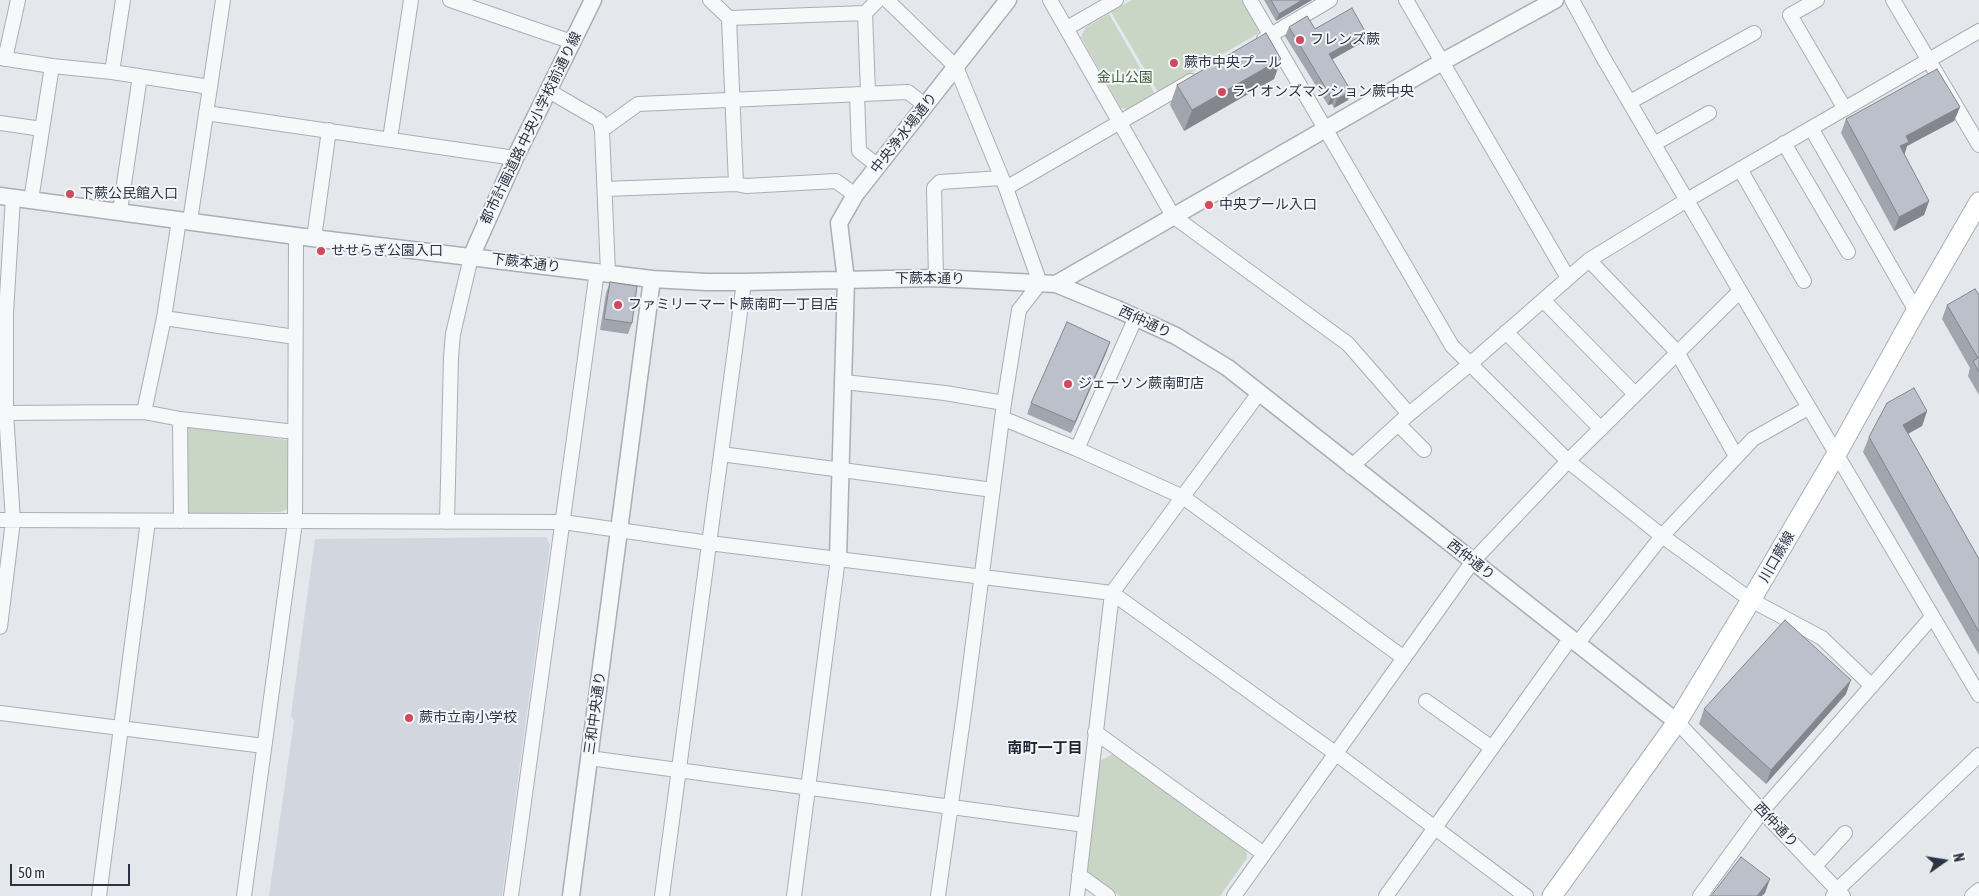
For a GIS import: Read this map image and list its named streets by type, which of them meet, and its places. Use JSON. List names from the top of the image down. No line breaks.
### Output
{"streets":{"main road":["川口蕨線"],"street":["都市計画道路 中央小学校前通り線","中央浄水場通り","下蕨本通り","西仲通り","三和中央通り"]},"crossings":[["都市計画道路 中央小学校前通り線","下蕨本通り"],["中央浄水場通り","下蕨本通り"],["下蕨本通り","西仲通り"],["下蕨本通り","三和中央通り"],["西仲通り","川口蕨線"]],"districts":["南町一丁目"],"parks":["金山公園"],"places":["フレンズ蕨","蕨市中央プール","ライオンズマンション蕨中央","下蕨公民館入口","中央プール入口","せせらぎ公園入口","ファミリーマート蕨南町一丁目店","ジェーソン蕨南町店","蕨市立南小学校"],"scale_bar":"50 m","north":"right"}
